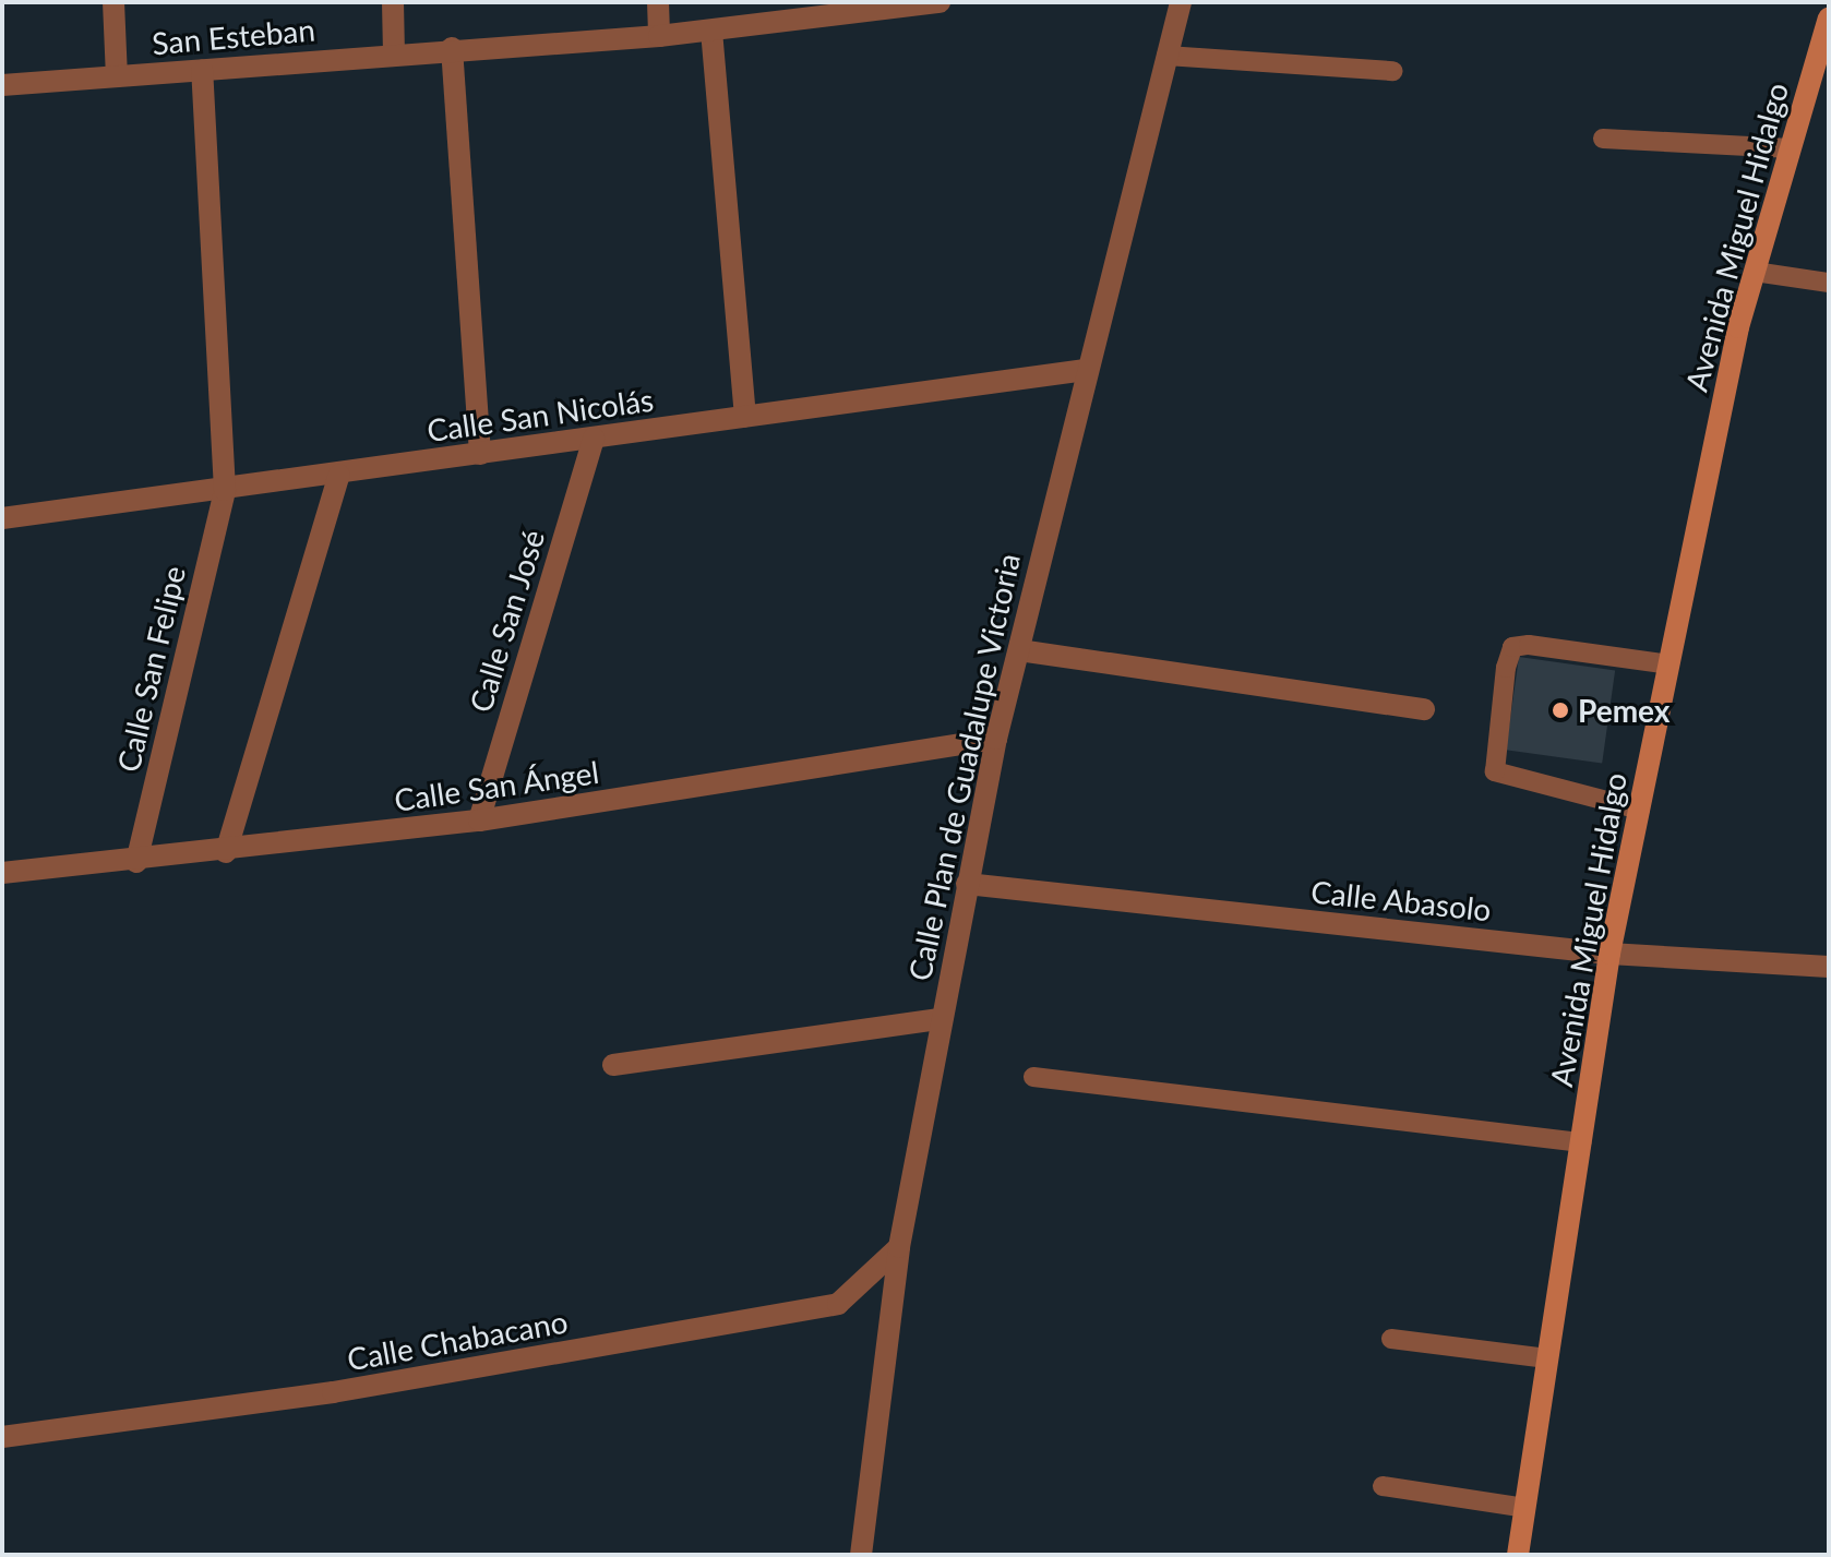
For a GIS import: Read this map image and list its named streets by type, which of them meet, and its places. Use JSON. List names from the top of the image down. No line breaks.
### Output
{"streets":{"main road":["Avenida Miguel Hidalgo"],"street":["San Esteban","Calle San Nicolás","Calle San José","Calle San Felipe","Calle Plan de Guadalupe Victoria","Calle San Ángel","Calle Abasolo","Calle Chabacano"]},"crossings":[["San Esteban","Calle San Felipe"],["Avenida Miguel Hidalgo","Calle Abasolo"],["Calle San Nicolás","Calle San José"],["Calle San Nicolás","Calle San Felipe"],["Calle San Nicolás","Calle Plan de Guadalupe Victoria"],["Calle San José","Calle San Ángel"],["Calle San Felipe","Calle San Ángel"],["Calle Plan de Guadalupe Victoria","Calle San Ángel"],["Calle Plan de Guadalupe Victoria","Calle Abasolo"],["Calle Plan de Guadalupe Victoria","Calle Chabacano"]],"places":["Pemex"]}
